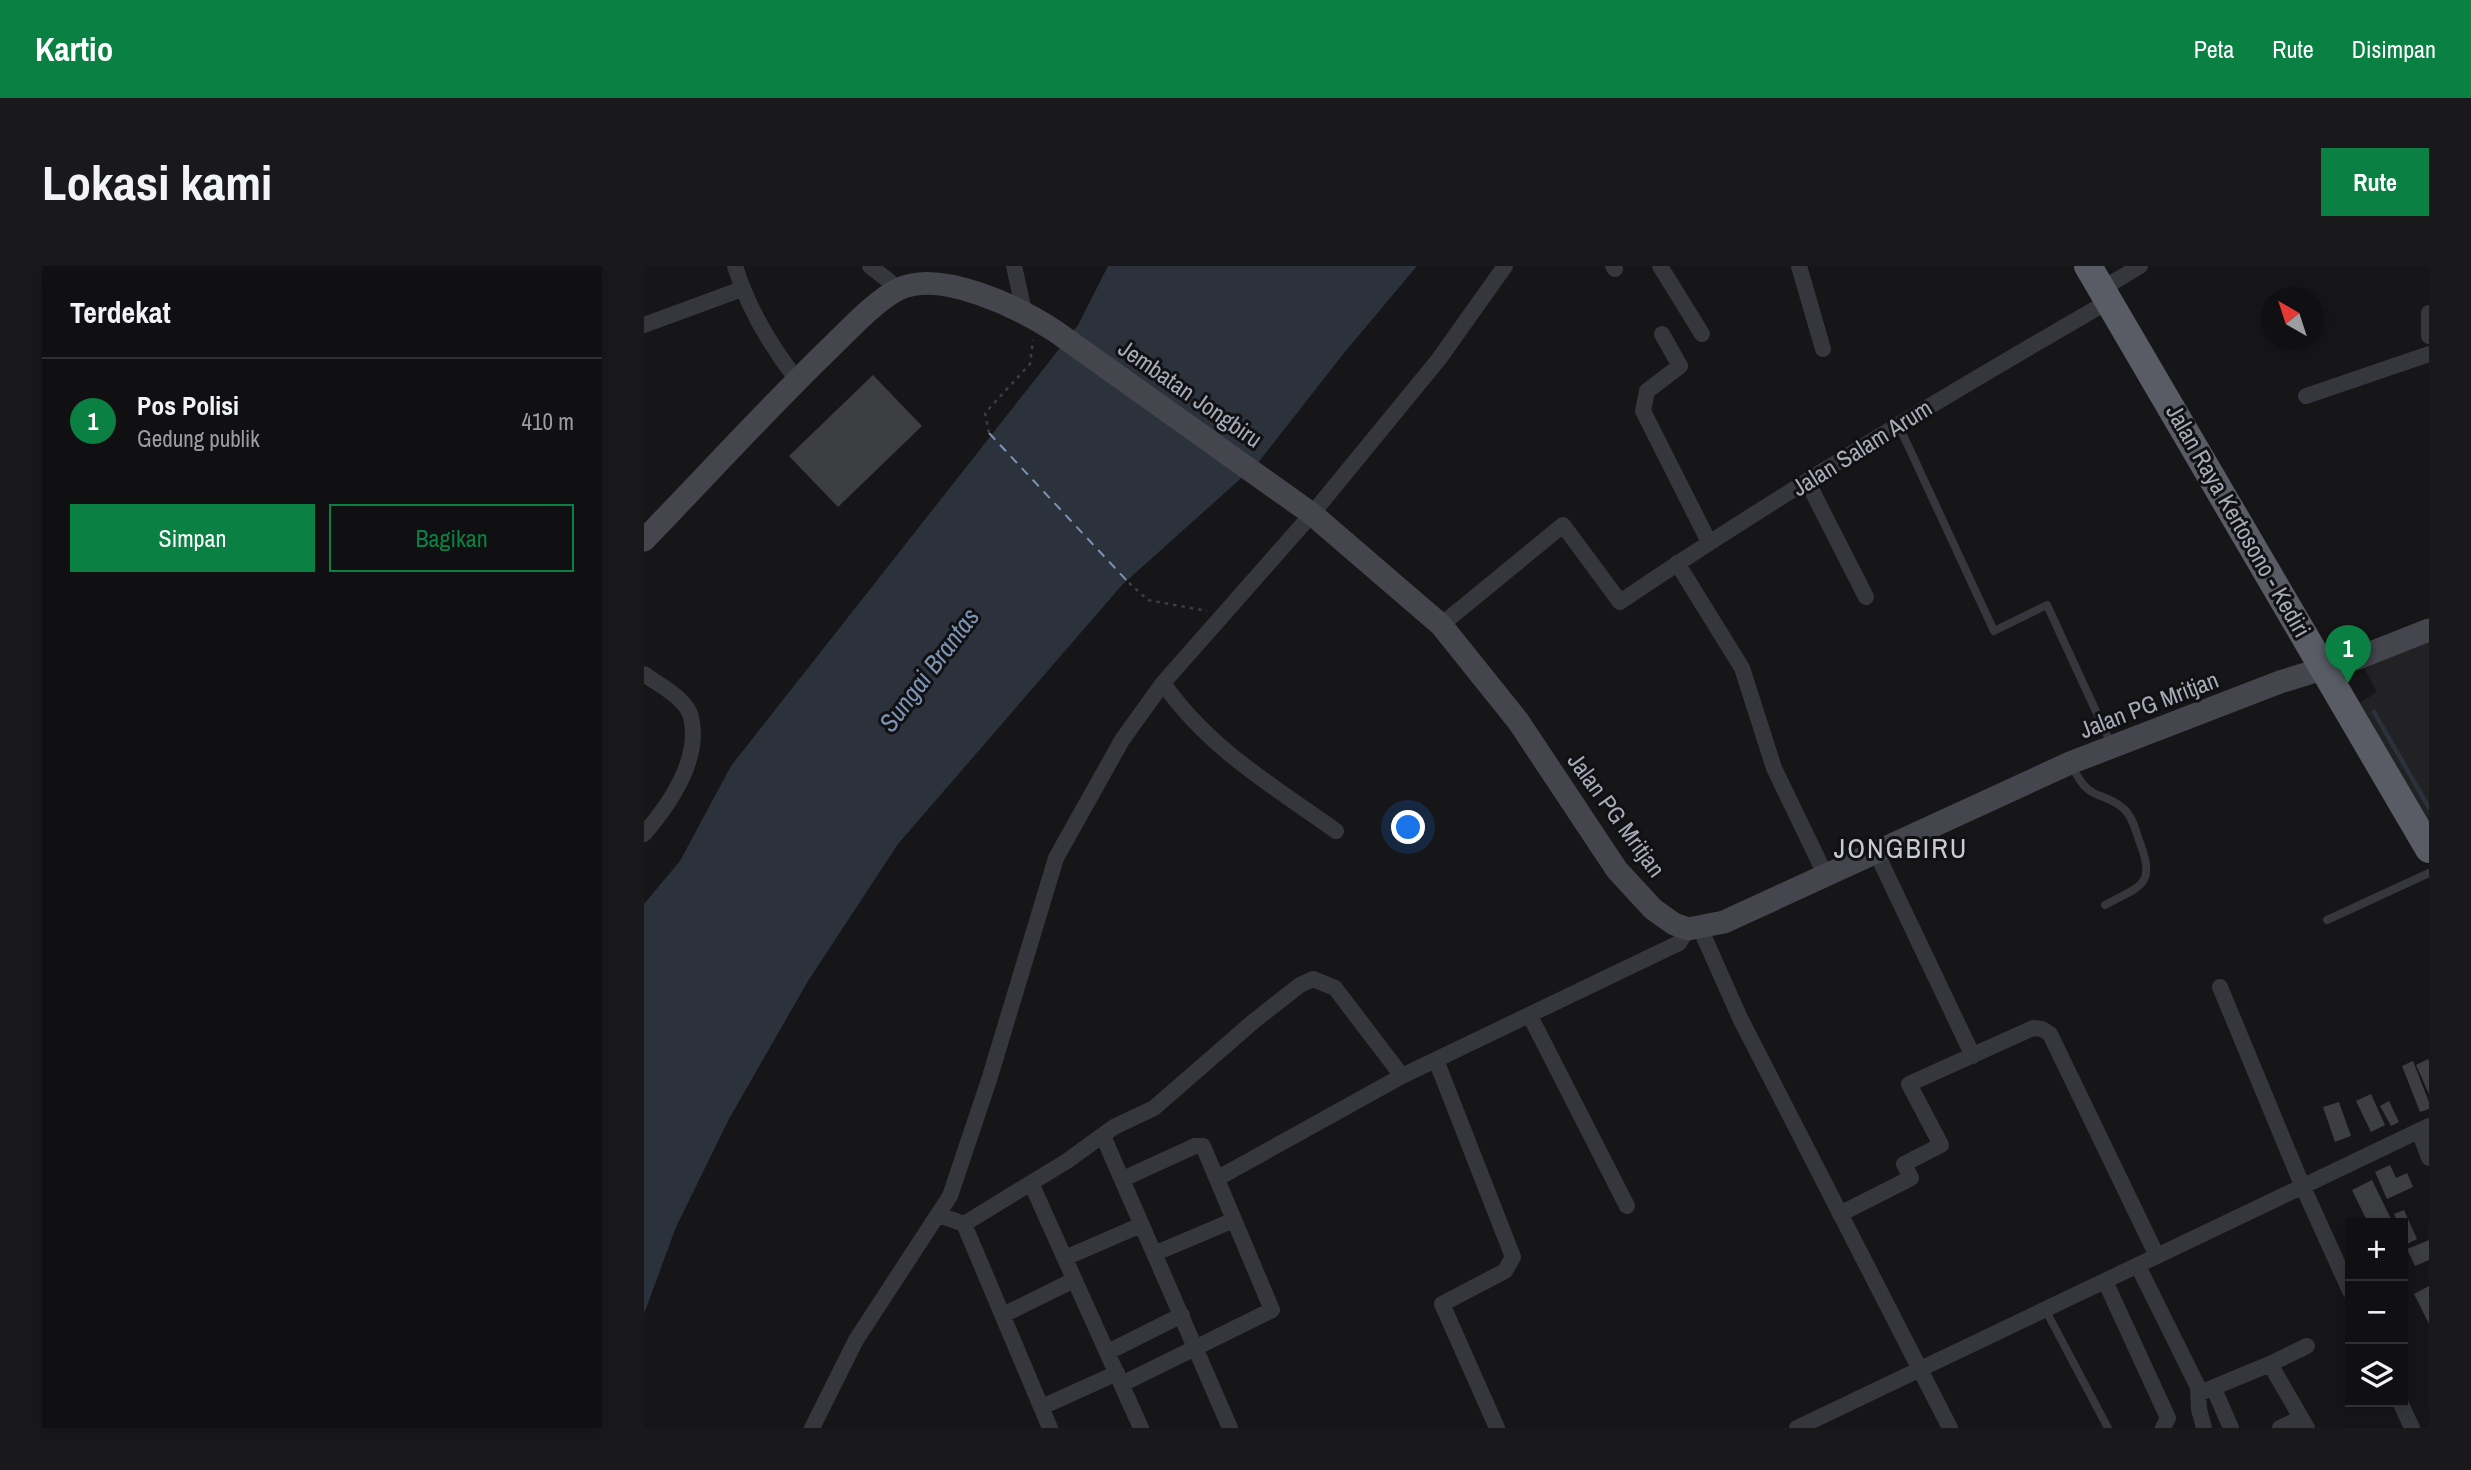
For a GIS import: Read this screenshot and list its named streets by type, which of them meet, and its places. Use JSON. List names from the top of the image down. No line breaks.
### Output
{"streets":{"highway":["Jalan Raya Kertosono - Kediri"],"main road":["Jembatan Jongbiru","Jalan PG Mritjan"],"street":["Jalan Salam Arum"]},"crossings":[["Jembatan Jongbiru","Jalan PG Mritjan"],["Jalan Salam Arum","Jalan Raya Kertosono - Kediri"],["Jalan Salam Arum","Jalan PG Mritjan"],["Jalan Raya Kertosono - Kediri","Jalan PG Mritjan"]],"districts":["JONGBIRU"],"water":["Sungai Brantas"],"north":"top left","page":{"header":"Kartio","nav":["Peta","Rute","Disimpan"],"buttons":["Rute",["Simpan","Bagikan"]],"title":"Lokasi kami","heading":"Terdekat","list":[{"mark":"1","name":"Pos Polisi","note":"Gedung publik","value":"410 m"}],"pins":"1","map_buttons":["+","−"]}}
